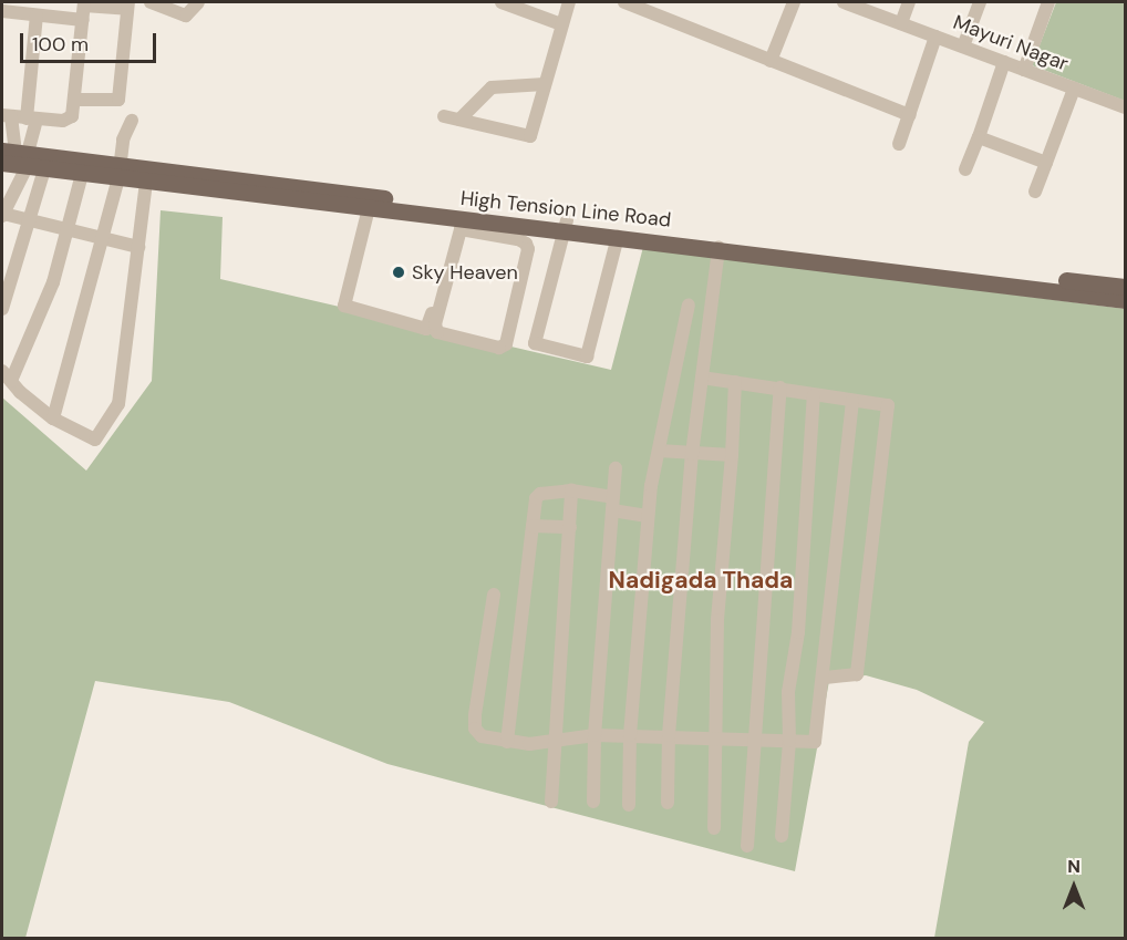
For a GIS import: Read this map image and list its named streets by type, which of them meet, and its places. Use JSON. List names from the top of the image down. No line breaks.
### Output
{"streets":{"main road":["High Tension Line Road"],"street":["Mayuri Nagar"]},"districts":["Nadigada Thada"],"places":["Sky Heaven"],"scale_bar":"100 m","north":"top"}
